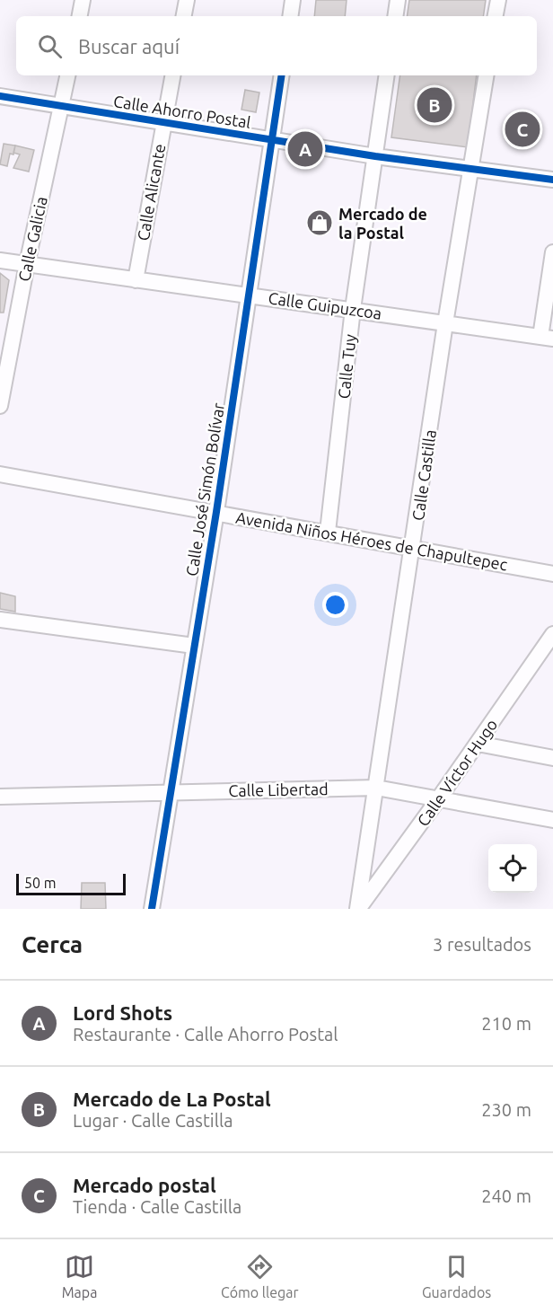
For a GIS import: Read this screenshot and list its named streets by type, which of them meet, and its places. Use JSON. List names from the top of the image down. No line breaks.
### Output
{"streets":{"street":["Calle Ahorro Postal","Calle Alicante","Calle Galicia","Calle Guipuzcoa","Calle Tuy","Calle Castilla","Calle José Simón Bolívar","Avenida Niños Héroes de Chapultepec","Calle Víctor Hugo","Calle Libertad"]},"crossings":[["Calle Ahorro Postal","Calle Alicante"],["Calle Ahorro Postal","Calle Galicia"],["Calle Ahorro Postal","Calle Tuy"],["Calle Ahorro Postal","Calle Castilla"],["Calle Ahorro Postal","Calle José Simón Bolívar"],["Calle Alicante","Calle Guipuzcoa"],["Calle Galicia","Calle Guipuzcoa"],["Calle Guipuzcoa","Calle Tuy"],["Calle Guipuzcoa","Calle Castilla"],["Calle Guipuzcoa","Calle José Simón Bolívar"],["Calle Tuy","Avenida Niños Héroes de Chapultepec"],["Calle Castilla","Avenida Niños Héroes de Chapultepec"],["Calle Castilla","Calle Víctor Hugo"],["Calle Castilla","Calle Libertad"],["Calle José Simón Bolívar","Avenida Niños Héroes de Chapultepec"],["Calle José Simón Bolívar","Calle Libertad"],["Calle Víctor Hugo","Calle Libertad"]],"places":{"shop":["Mercado de la Postal"]},"scale_bar":"50 m","page":{"search":"Buscar aquí","pins":["B","C","A"],"scale":"50 m","heading":["Cerca","3 resultados"],"list":[{"mark":"A","name":"Lord Shots","note":"Restaurante · Calle Ahorro Postal","value":"210 m"},{"mark":"B","name":"Mercado de La Postal","note":"Lugar · Calle Castilla","value":"230 m"},{"mark":"C","name":"Mercado postal","note":"Tienda · Calle Castilla","value":"240 m"}],"nav":["Mapa","Cómo llegar","Guardados"]}}
